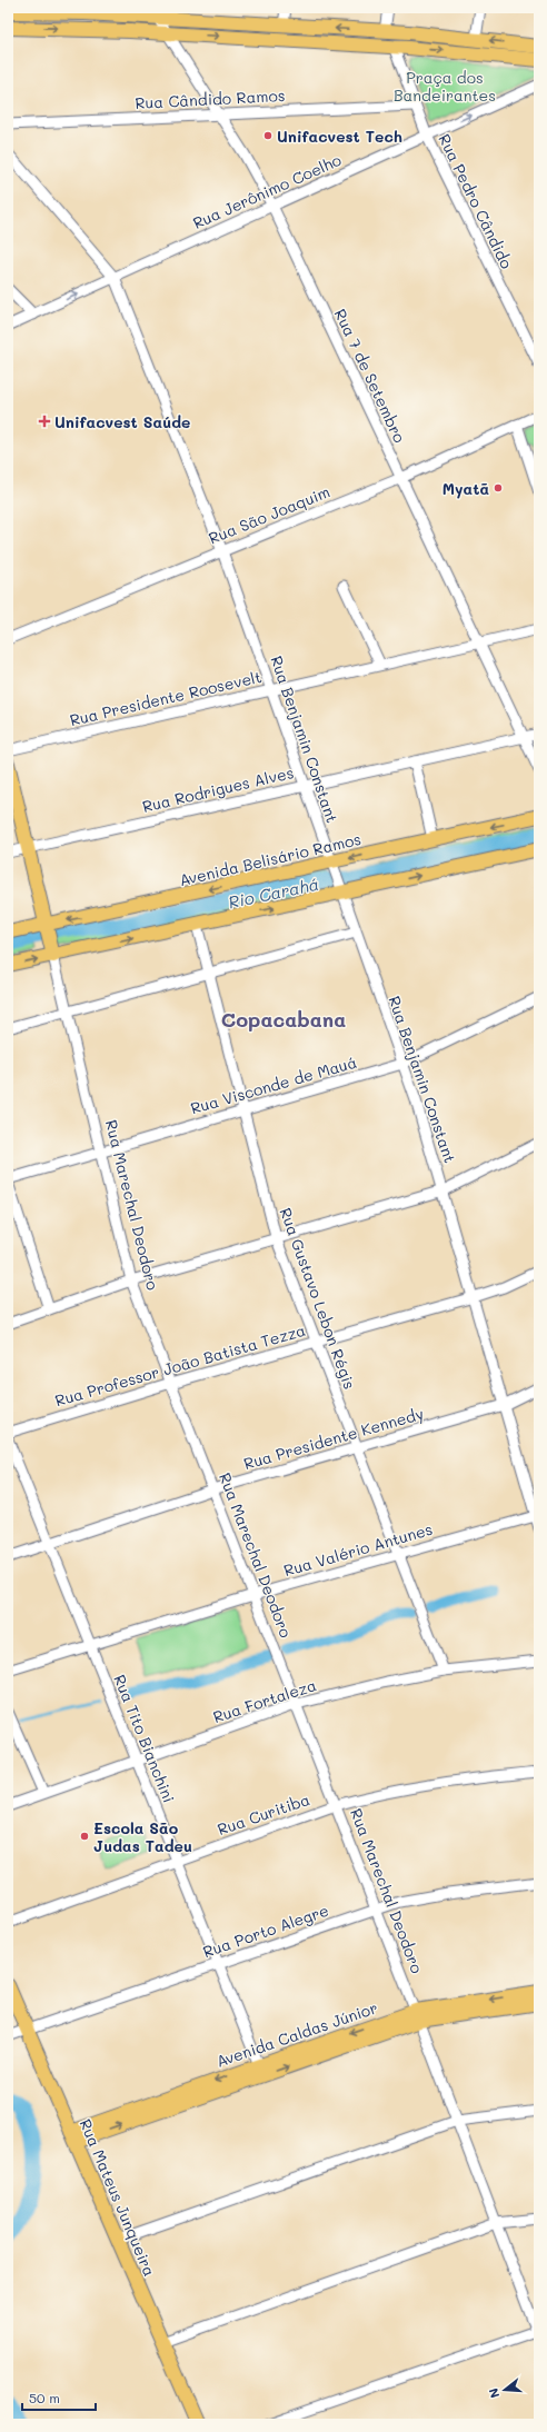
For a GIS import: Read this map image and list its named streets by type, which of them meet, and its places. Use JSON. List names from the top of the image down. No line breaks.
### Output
{"streets":{"main road":["Avenida Belisário Ramos","Rua Marechal Deodoro","Avenida Caldas Júnior","Rua Mateus Junqueira"],"street":["Rua Cândido Ramos","Rua Jerônimo Coelho","Rua Pedro Cândido","Rua 7 de Setembro","Rua São Joaquim","Rua Presidente Roosevelt","Rua Benjamin Constant","Rua Rodrigues Alves","Rua Visconde de Mauá","Rua Gustavo Lebon Régis","Rua Professor João Batista Tezza","Rua Presidente Kennedy","Rua Valério Antunes","Rua Fortaleza","Rua Tito Bianchini","Rua Curitiba","Rua Porto Alegre"]},"crossings":[["Rua Cândido Ramos","Rua Pedro Cândido"],["Rua Cândido Ramos","Rua 7 de Setembro"],["Rua Jerônimo Coelho","Rua Pedro Cândido"],["Rua Jerônimo Coelho","Rua 7 de Setembro"],["Rua Jerônimo Coelho","Rua Benjamin Constant"],["Rua 7 de Setembro","Rua São Joaquim"],["Rua 7 de Setembro","Rua Presidente Roosevelt"],["Rua 7 de Setembro","Rua Rodrigues Alves"],["Rua São Joaquim","Rua Benjamin Constant"],["Rua Presidente Roosevelt","Rua Benjamin Constant"],["Rua Benjamin Constant","Rua Rodrigues Alves"],["Rua Benjamin Constant","Avenida Belisário Ramos"],["Rua Benjamin Constant","Rua Visconde de Mauá"],["Rua Benjamin Constant","Rua Professor João Batista Tezza"],["Rua Benjamin Constant","Rua Presidente Kennedy"],["Rua Benjamin Constant","Rua Valério Antunes"],["Rua Rodrigues Alves","Rua Marechal Deodoro"],["Avenida Belisário Ramos","Rua Marechal Deodoro"],["Rua Visconde de Mauá","Rua Marechal Deodoro"],["Rua Visconde de Mauá","Rua Gustavo Lebon Régis"],["Rua Marechal Deodoro","Rua Professor João Batista Tezza"],["Rua Marechal Deodoro","Rua Presidente Kennedy"],["Rua Marechal Deodoro","Rua Valério Antunes"],["Rua Marechal Deodoro","Rua Fortaleza"],["Rua Marechal Deodoro","Rua Curitiba"],["Rua Marechal Deodoro","Rua Porto Alegre"],["Rua Marechal Deodoro","Avenida Caldas Júnior"],["Rua Gustavo Lebon Régis","Rua Professor João Batista Tezza"],["Rua Gustavo Lebon Régis","Rua Presidente Kennedy"],["Rua Gustavo Lebon Régis","Rua Valério Antunes"],["Rua Gustavo Lebon Régis","Rua Fortaleza"],["Rua Presidente Kennedy","Rua Tito Bianchini"],["Rua Valério Antunes","Rua Tito Bianchini"],["Rua Fortaleza","Rua Tito Bianchini"],["Rua Tito Bianchini","Rua Curitiba"],["Rua Tito Bianchini","Rua Porto Alegre"],["Rua Tito Bianchini","Avenida Caldas Júnior"],["Rua Porto Alegre","Rua Mateus Junqueira"],["Avenida Caldas Júnior","Rua Mateus Junqueira"]],"one_way":["Rua Jerônimo Coelho"],"districts":["Copacabana"],"water":["Rio Carahá"],"parks":["Praça dos Bandeirantes"],"places":{"other":["Unifacvest Tech","Myatã","Escola São Judas Tadeu"],"health":["Unifacvest Saúde"]},"scale_bar":"50 m","north":"left"}
